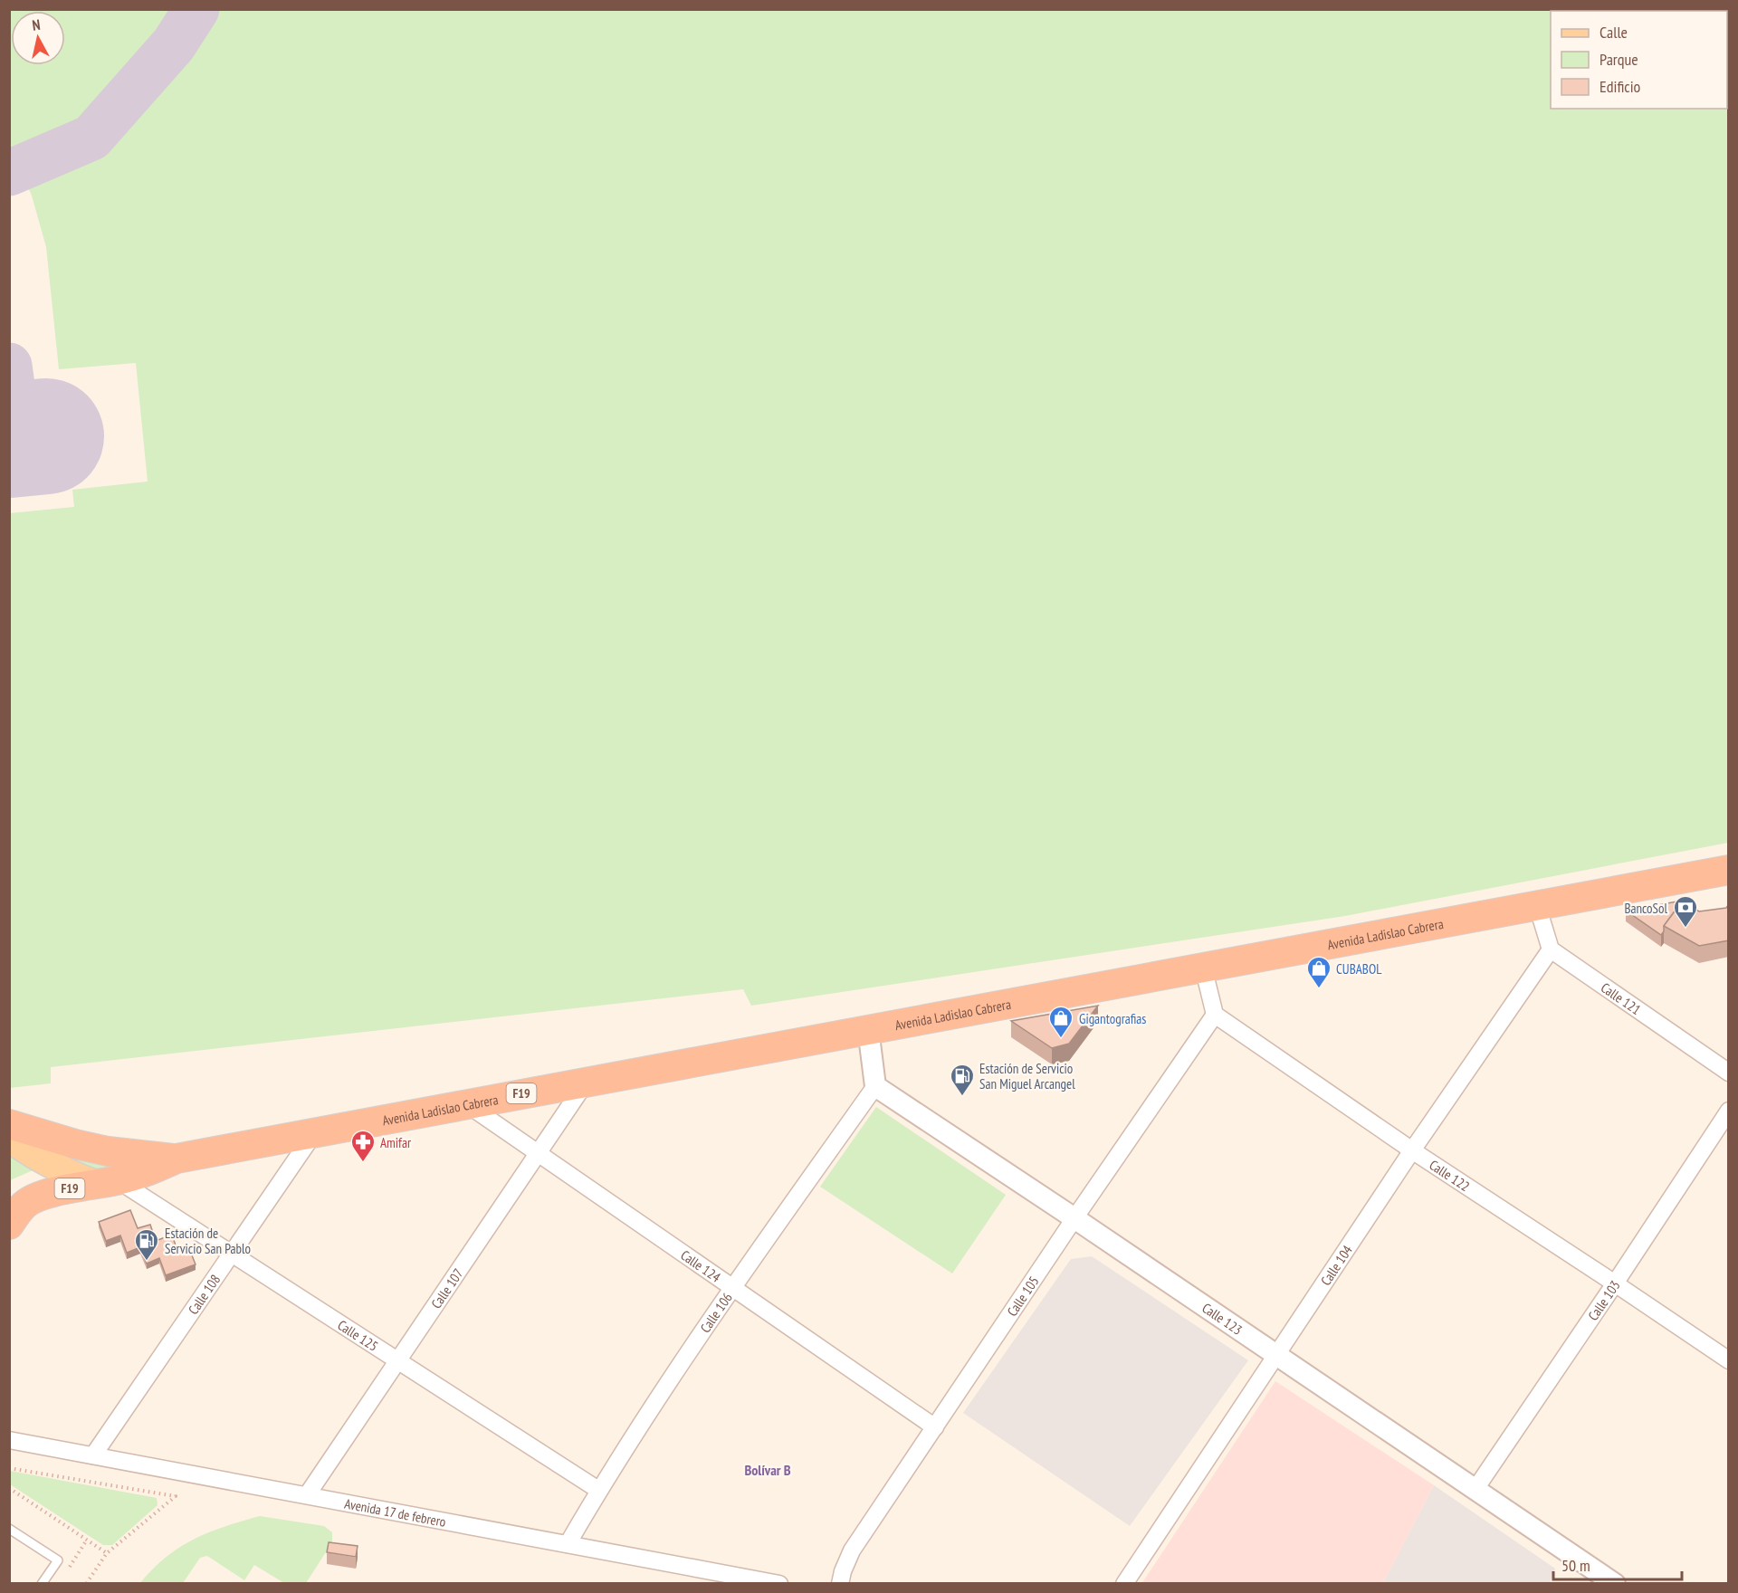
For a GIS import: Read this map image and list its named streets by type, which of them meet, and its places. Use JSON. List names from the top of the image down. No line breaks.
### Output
{"streets":{"highway":["Avenida Ladislao Cabrera","F19"],"street":["Calle 121","Calle 122","Calle 104","Calle 124","Calle 107","Calle 108","Calle 105","Calle 103","Calle 106","Calle 123","Calle 125","Avenida 17 de febrero"]},"crossings":[["Avenida Ladislao Cabrera","Calle 124"],["Avenida Ladislao Cabrera","Calle 107"],["Avenida Ladislao Cabrera","Calle 108"],["Avenida Ladislao Cabrera","Calle 125"],["Calle 121","Calle 104"],["Calle 122","Calle 104"],["Calle 122","Calle 105"],["Calle 122","Calle 103"],["Calle 104","Calle 123"],["Calle 124","Calle 107"],["Calle 124","Calle 105"],["Calle 124","Calle 106"],["Calle 107","Calle 125"],["Calle 107","Avenida 17 de febrero"],["Calle 108","Calle 125"],["Calle 108","Avenida 17 de febrero"],["Calle 105","Calle 123"],["Calle 103","Calle 123"],["Calle 106","Calle 123"],["Calle 106","Calle 125"],["Calle 106","Avenida 17 de febrero"]],"districts":["Bolívar B"],"places":{"bank":["BancoSol"],"shop":["CUBABOL","Gigantografias"],"fuel station":["Estación de Servicio San Miguel Arcangel","Estación de Servicio San Pablo"],"pharmacy":["Amifar"]},"legend":["Calle","Parque","Edificio"],"scale_bar":"50 m","north":"top"}
